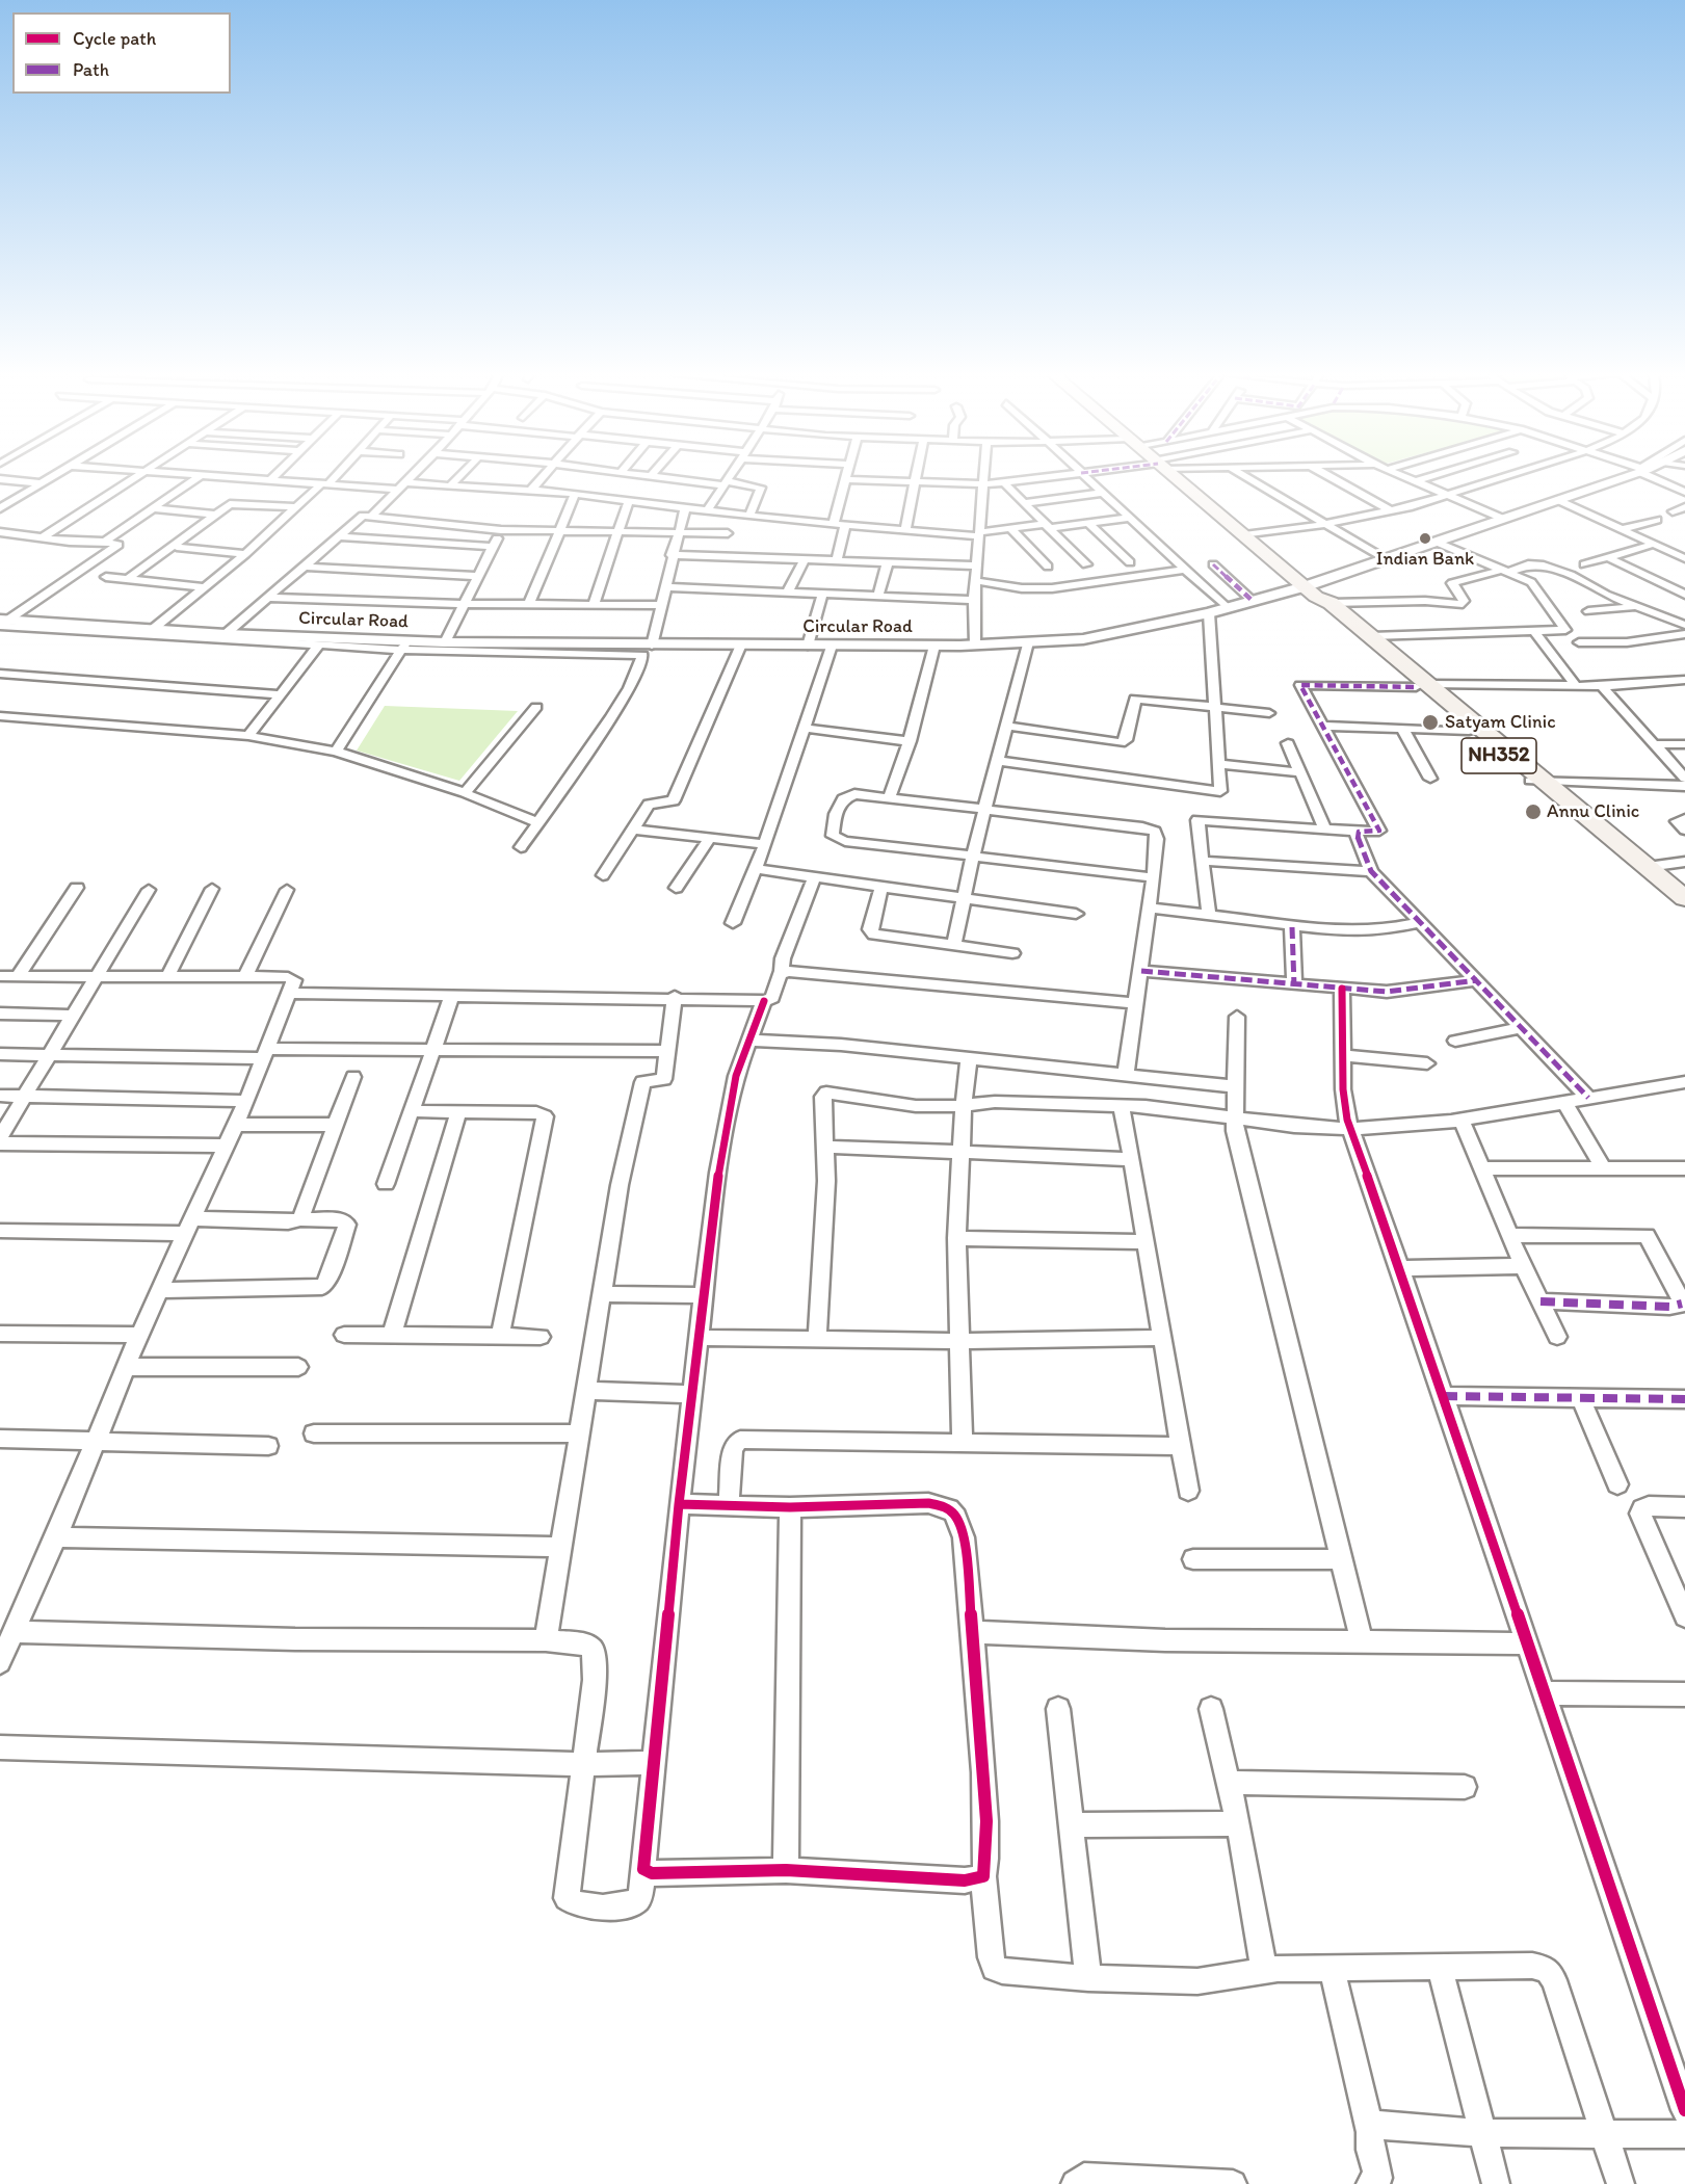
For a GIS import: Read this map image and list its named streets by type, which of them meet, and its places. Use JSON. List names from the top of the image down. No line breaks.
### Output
{"streets":{"highway":["NH352"],"main road":["Circular Road"]},"crossings":[["Circular Road","NH352"]],"places":["Indian Bank","Satyam Clinic","Annu Clinic"],"legend":["Cycle path","Path"]}
